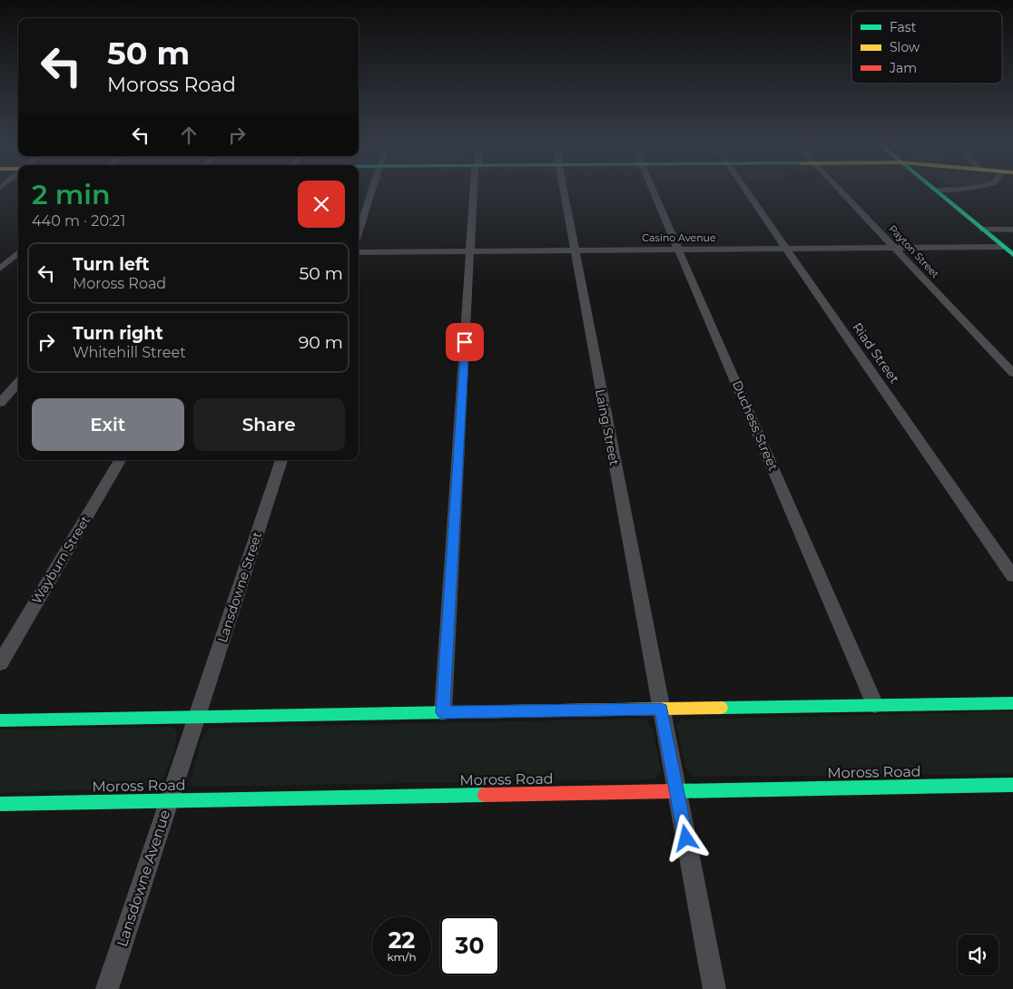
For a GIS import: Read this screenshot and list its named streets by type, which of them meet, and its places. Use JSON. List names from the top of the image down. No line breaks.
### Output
{"streets":{"street":["Casino Avenue","Payton Street","Riad Street","Duchess Street","Laing Street","Wayburn Street","Lansdowne Street","Moross Road","Lansdowne Avenue"]},"crossings":[["Casino Avenue","Payton Street"],["Casino Avenue","Riad Street"],["Casino Avenue","Duchess Street"],["Casino Avenue","Laing Street"],["Laing Street","Moross Road"],["Lansdowne Street","Lansdowne Avenue"],["Moross Road","Lansdowne Avenue"]],"legend":["Fast","Slow","Jam"],"page":{"turn":["50 m","Moross Road"],"heading":["2 min","440 m · 20:21"],"list":[{"name":"Turn left","note":"Moross Road","value":"50 m"},{"name":"Turn right","note":"Whitehill Street","value":"90 m"}],"buttons":["Exit","Share"],"speed":"22 km/h","limit":"30"}}
